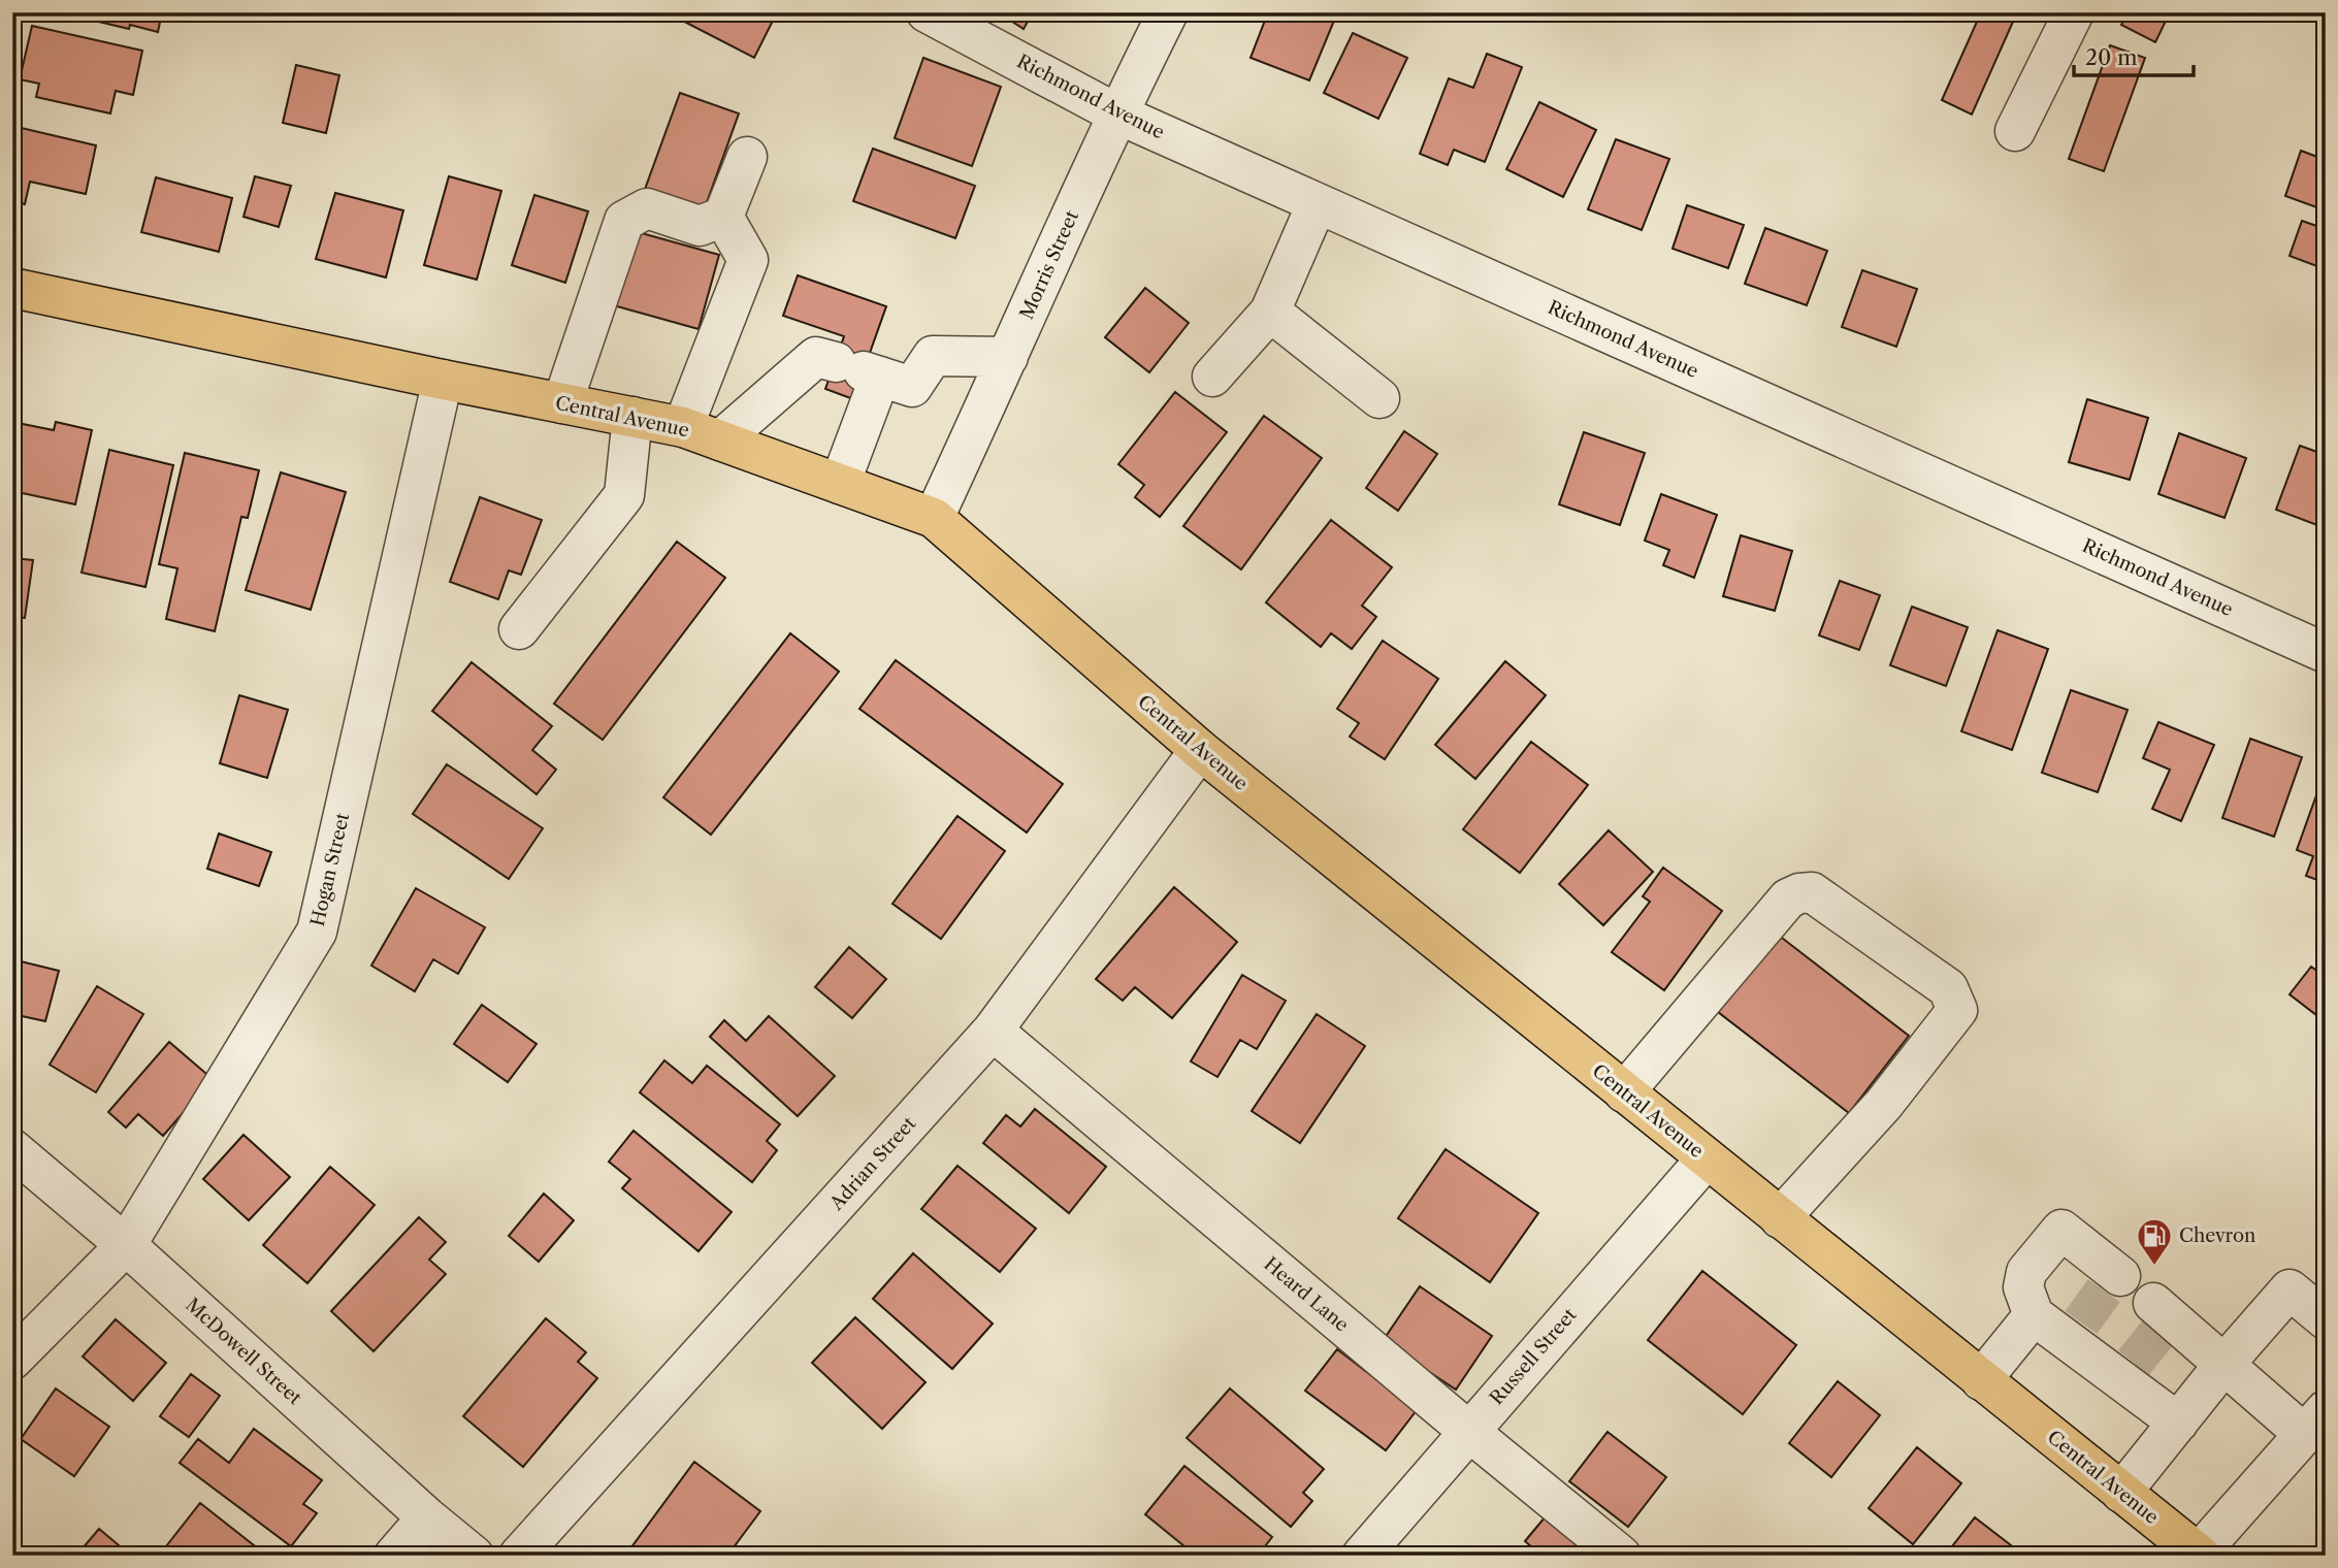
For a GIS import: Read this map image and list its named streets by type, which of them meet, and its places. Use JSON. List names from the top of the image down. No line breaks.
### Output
{"streets":{"main road":["Central Avenue"],"street":["Richmond Avenue","Morris Street","Hogan Street","Adrian Street","Heard Lane","McDowell Street","Russell Street"]},"crossings":[["Richmond Avenue","Morris Street"],["Morris Street","Central Avenue"],["Central Avenue","Hogan Street"],["Central Avenue","Adrian Street"],["Central Avenue","Russell Street"],["Hogan Street","McDowell Street"],["Adrian Street","Heard Lane"],["Heard Lane","Russell Street"]],"places":{"fuel station":["Chevron"]},"scale_bar":"20 m"}
